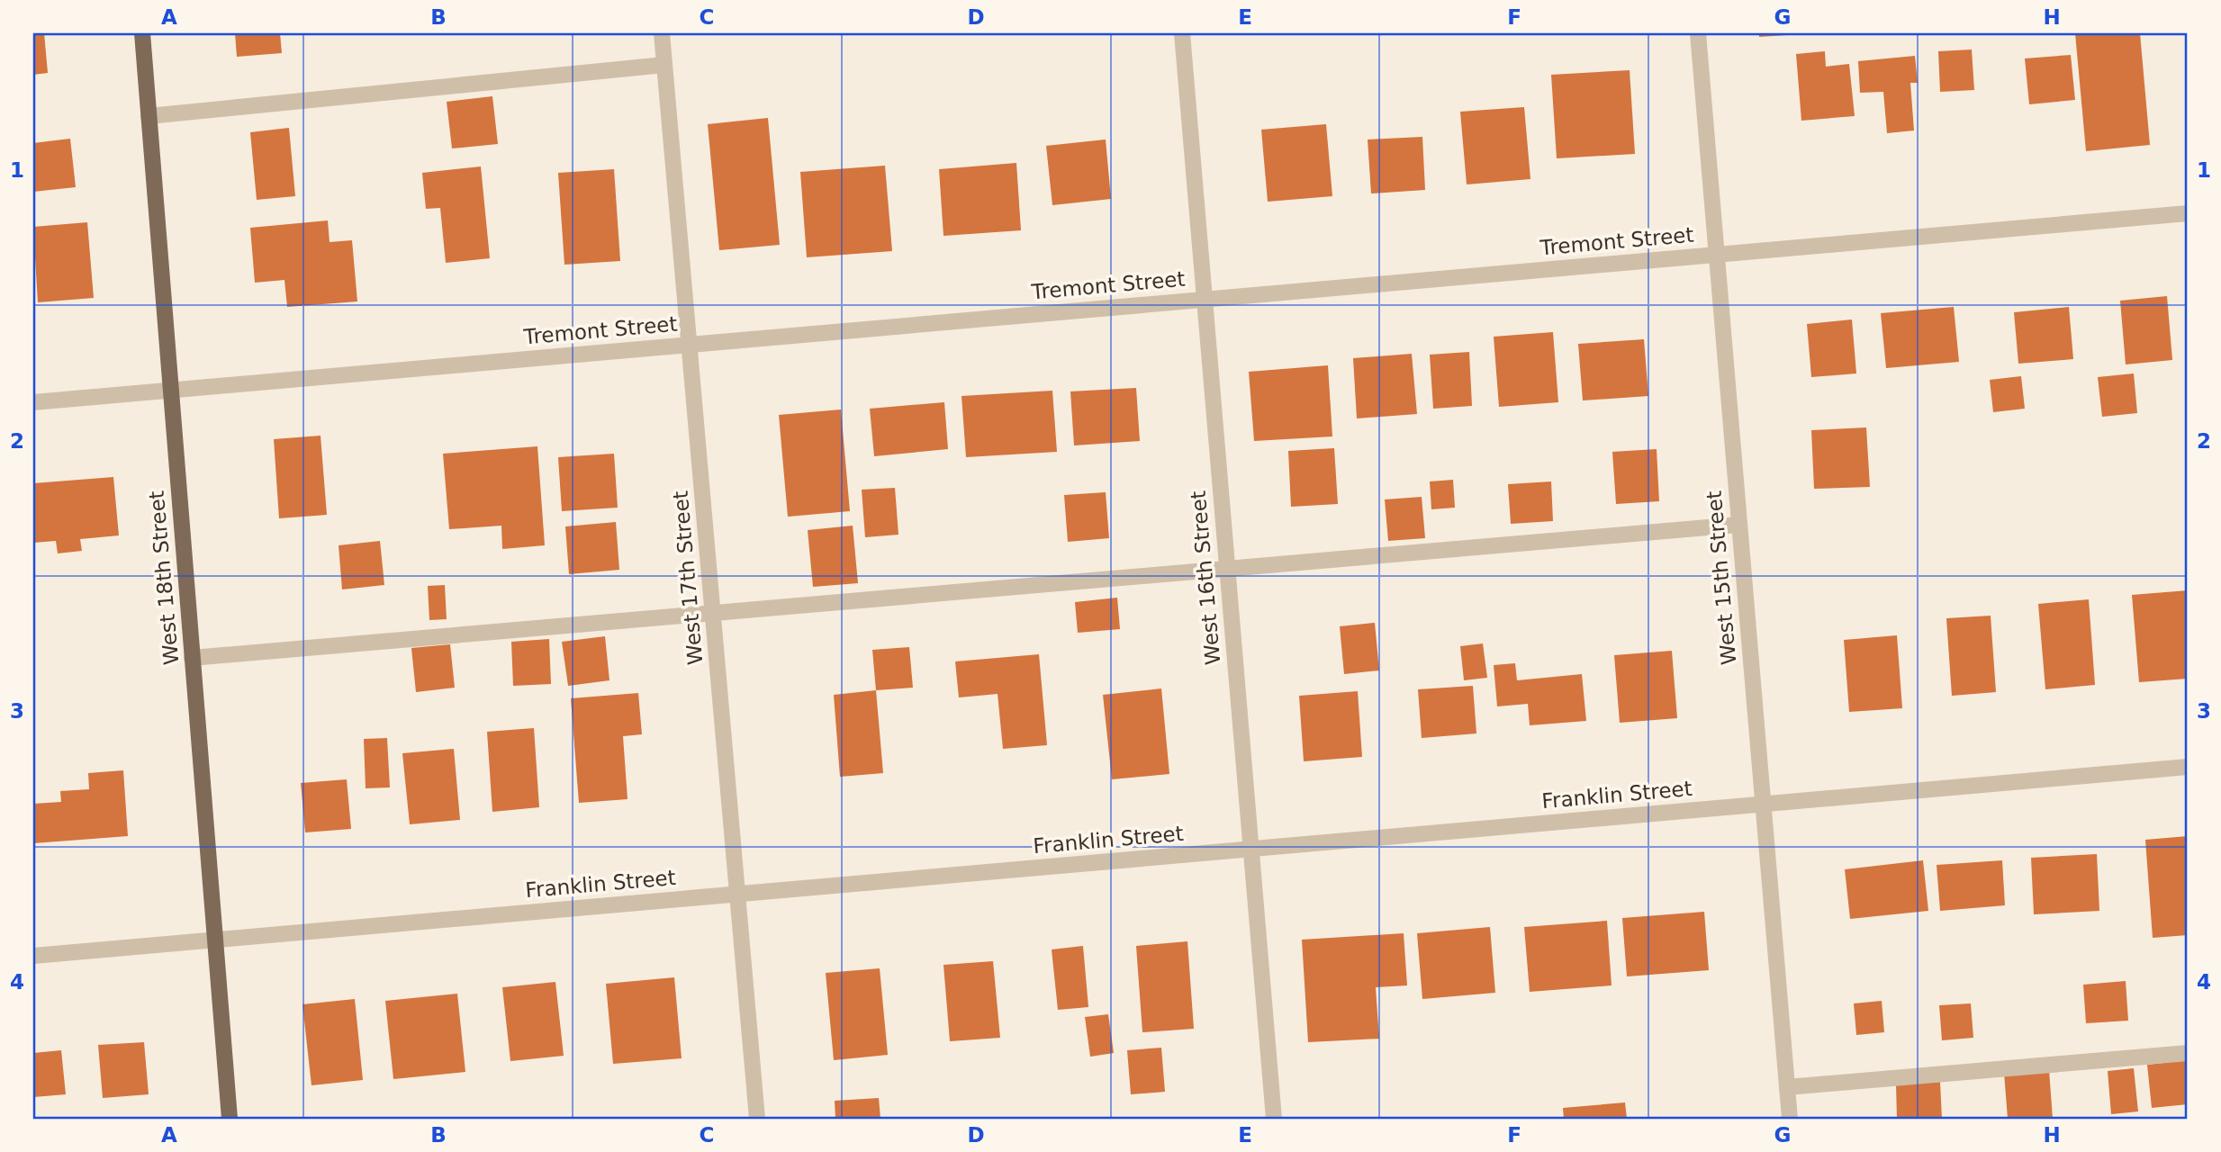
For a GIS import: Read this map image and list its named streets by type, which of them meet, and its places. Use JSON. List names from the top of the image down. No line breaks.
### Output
{"streets":{"main road":["West 18th Street"],"street":["Tremont Street","West 17th Street","West 16th Street","West 15th Street","Franklin Street"]},"crossings":[["Tremont Street","West 18th Street"],["Tremont Street","West 17th Street"],["Tremont Street","West 16th Street"],["Tremont Street","West 15th Street"],["West 18th Street","Franklin Street"],["West 17th Street","Franklin Street"],["West 16th Street","Franklin Street"],["West 15th Street","Franklin Street"]],"grid":{"columns":["A","B","C","D","E","F","G","H"],"rows":["1","2","3","4"]}}
